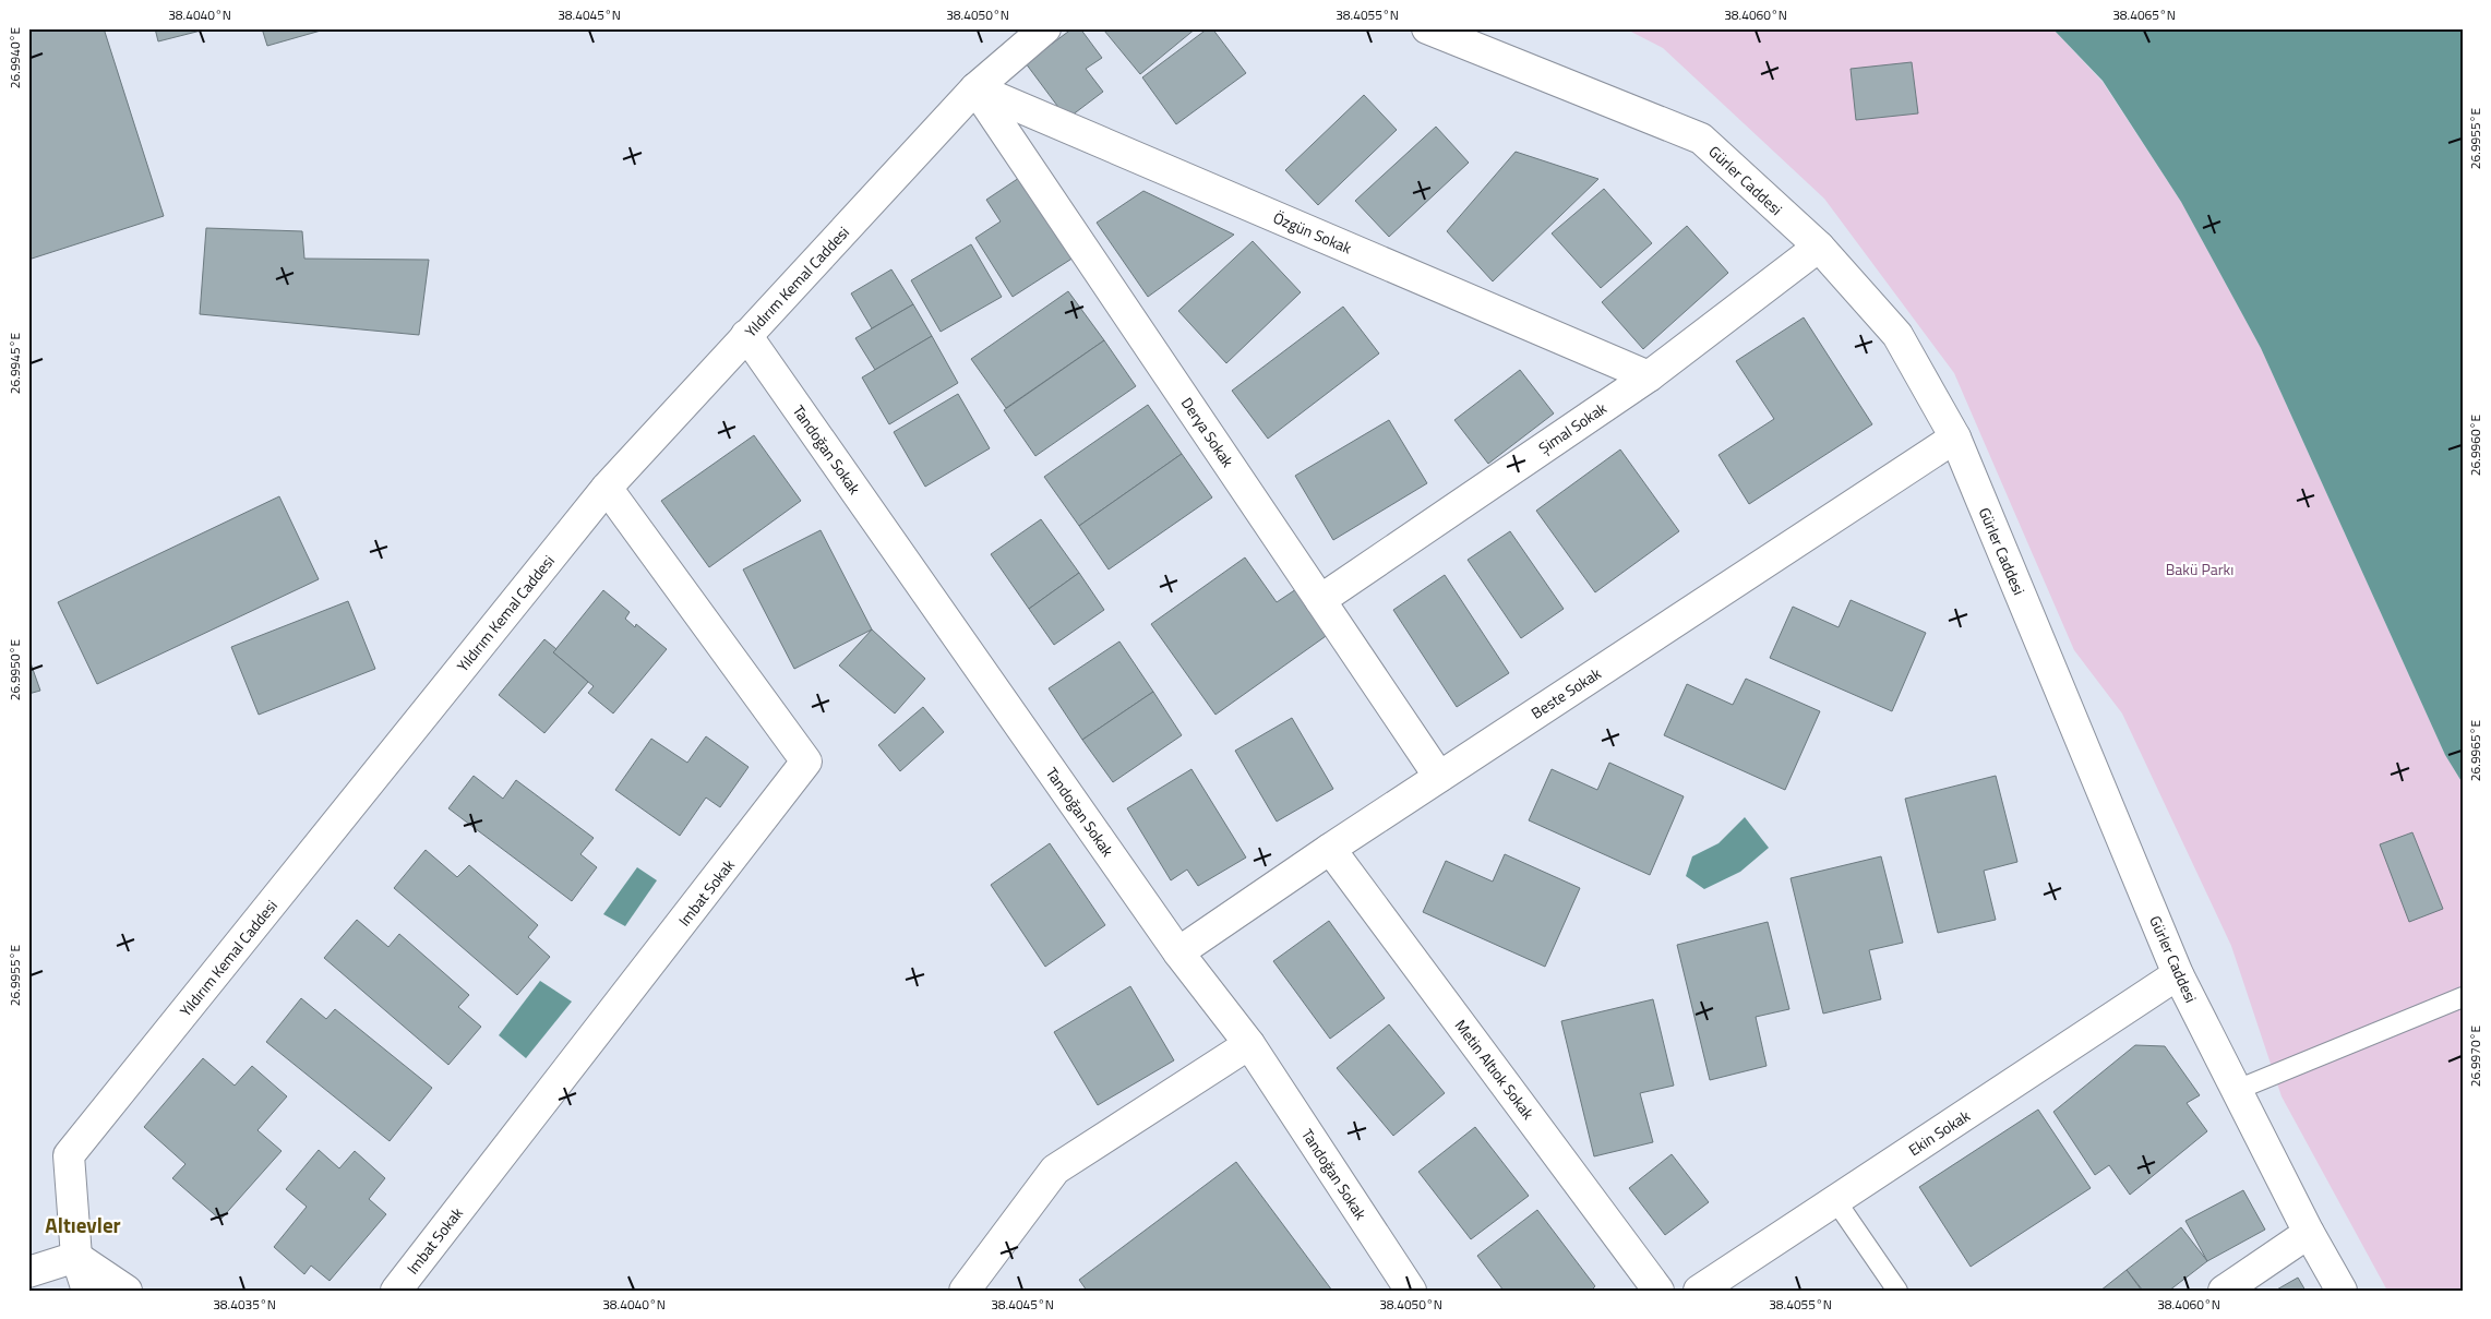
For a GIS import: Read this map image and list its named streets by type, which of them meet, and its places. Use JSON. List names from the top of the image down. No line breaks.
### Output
{"streets":{"street":["Gürler Caddesi","Özgün Sokak","Yıldırım Kemal Caddesi","Şimal Sokak","Derya Sokak","Tandoğan Sokak","Beste Sokak","Imbat Sokak","Metin Altıok Sokak","Ekin Sokak"]},"crossings":[["Gürler Caddesi","Şimal Sokak"],["Gürler Caddesi","Beste Sokak"],["Gürler Caddesi","Ekin Sokak"],["Özgün Sokak","Yıldırım Kemal Caddesi"],["Özgün Sokak","Şimal Sokak"],["Özgün Sokak","Derya Sokak"],["Yıldırım Kemal Caddesi","Derya Sokak"],["Yıldırım Kemal Caddesi","Tandoğan Sokak"],["Yıldırım Kemal Caddesi","Imbat Sokak"],["Şimal Sokak","Derya Sokak"],["Derya Sokak","Beste Sokak"],["Tandoğan Sokak","Beste Sokak"],["Beste Sokak","Metin Altıok Sokak"]],"districts":["Altıevler"],"parks":["Bakü Parkı"],"coordinates":["38.4040°N","38.4045°N","38.4050°N","38.4055°N","38.4060°N","38.4065°N","26.9940°E","26.9955°E","26.9945°E","26.9960°E","26.9950°E","26.9965°E","26.9970°E","38.4035°N"]}
